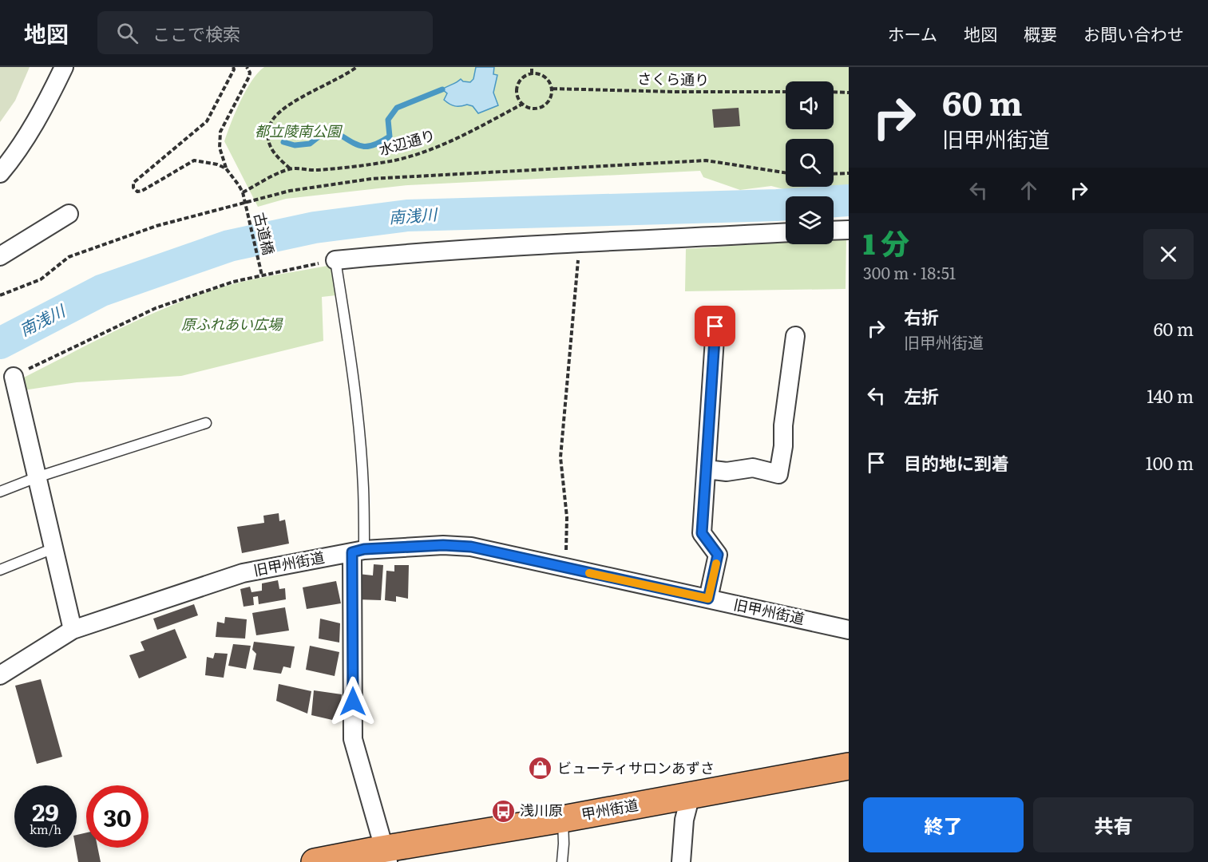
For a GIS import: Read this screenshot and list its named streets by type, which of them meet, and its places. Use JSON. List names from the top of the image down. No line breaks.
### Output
{"streets":{"highway":["甲州街道"],"street":["旧甲州街道"],"path":["さくら通り","水辺通り","古道橋"]},"crossings":[["さくら通り","水辺通り"]],"water":["南浅川"],"parks":["都立陵南公園","原ふれあい広場"],"places":{"shop":["ビューティサロンあずさ"],"bus stop":["浅川原"]},"page":{"header":"地図","search":"ここで検索","nav":["ホーム","地図","概要","お問い合わせ"],"turn":["60 m","旧甲州街道"],"heading":["1 分","300 m · 18:51"],"list":[{"name":"右折","note":"旧甲州街道","value":"60 m"},{"name":"左折","value":"140 m"},{"name":"目的地に到着","value":"100 m"}],"speed":"29 km/h","limit":"30","buttons":["終了","共有"]}}
